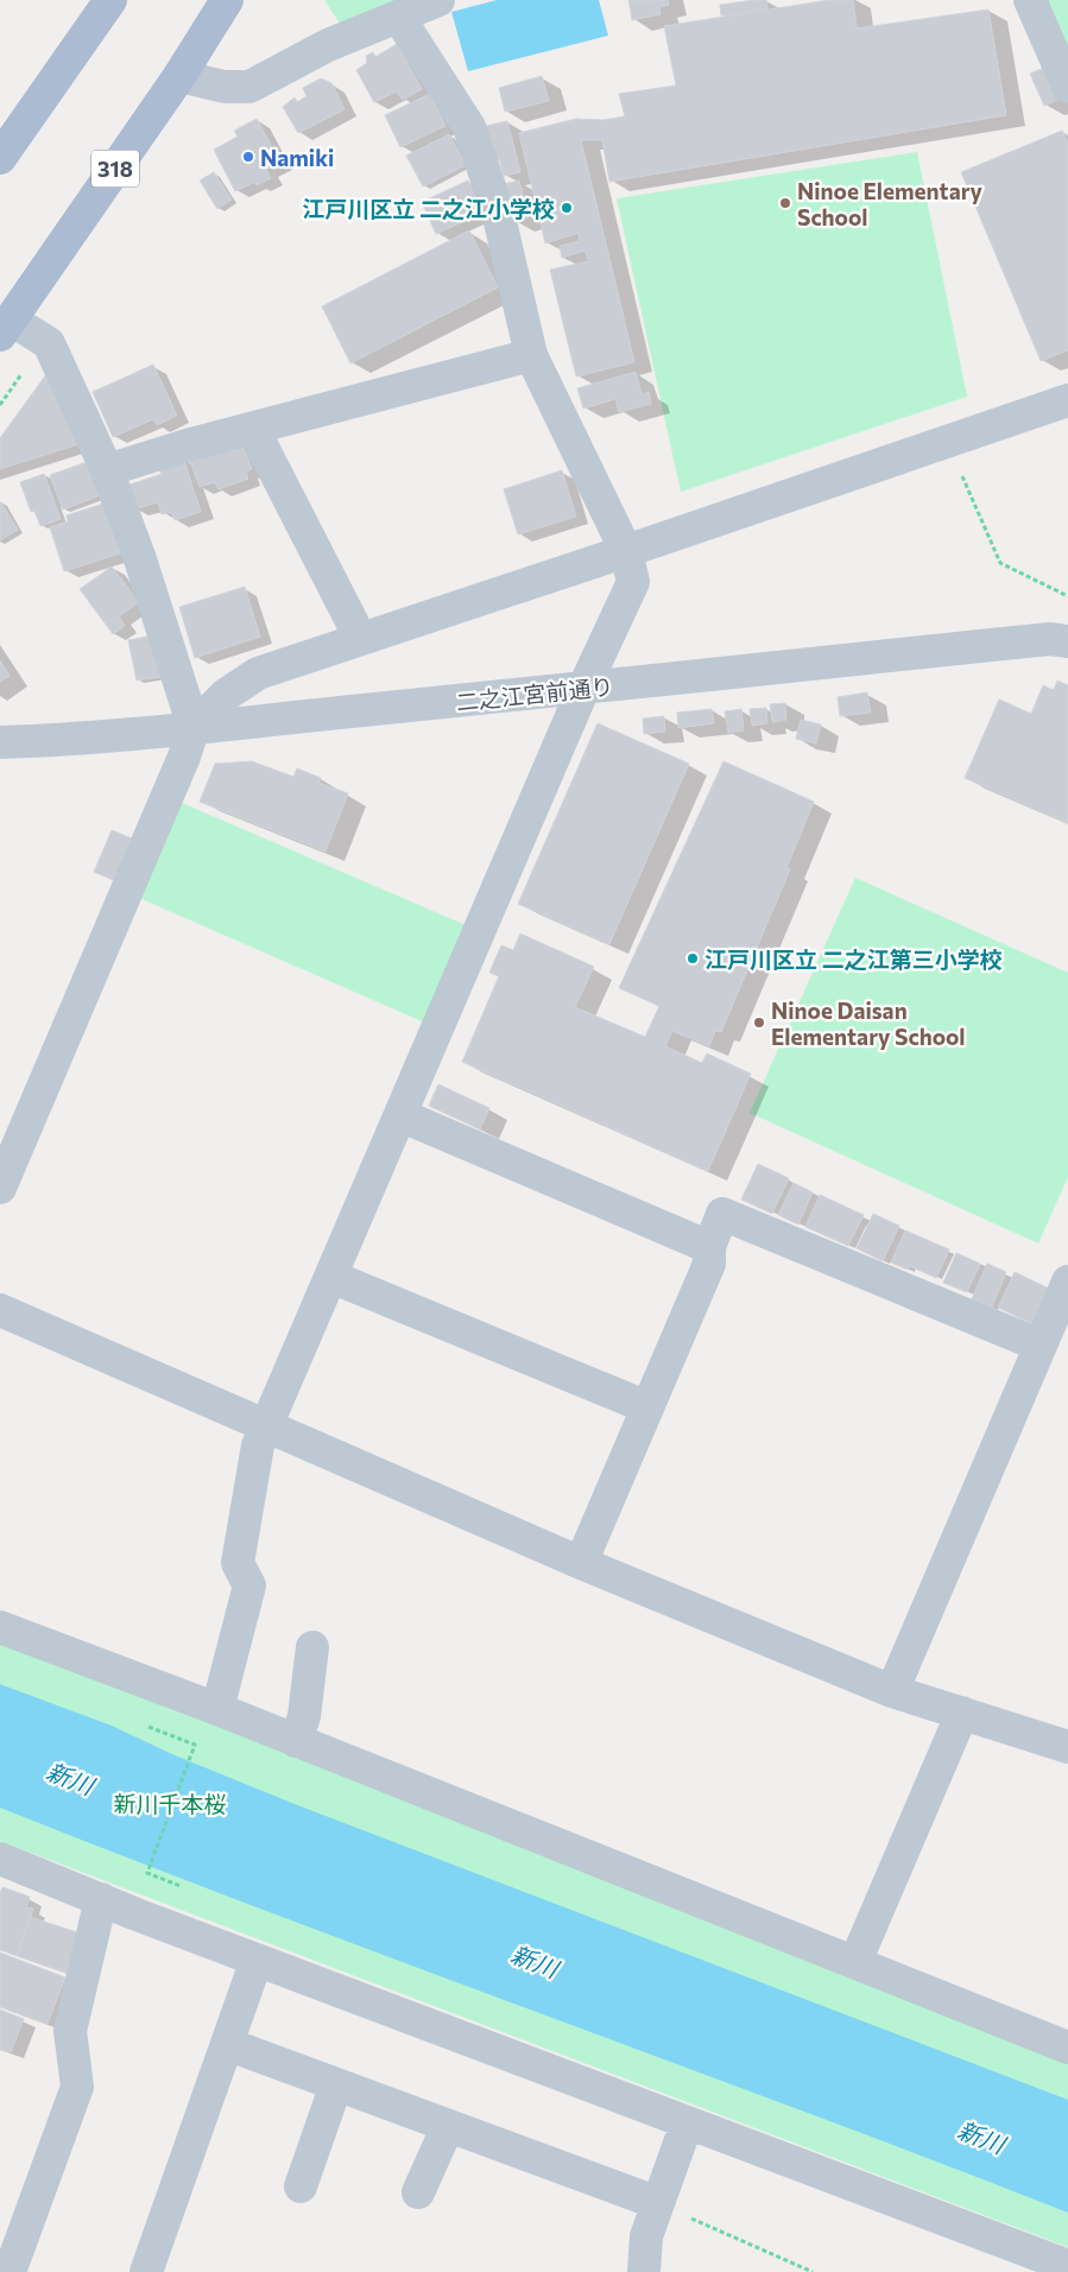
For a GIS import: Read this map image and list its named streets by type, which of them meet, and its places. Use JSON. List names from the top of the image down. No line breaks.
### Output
{"streets":{"main road":["318"],"street":["二之江宮前通り"]},"water":["新川"],"parks":["新川千本桜"],"places":["Namiki","Ninoe Elementary School","江戸川区立 二之江小学校","江戸川区立 二之江第三小学校","Ninoe Daisan Elementary School"]}
